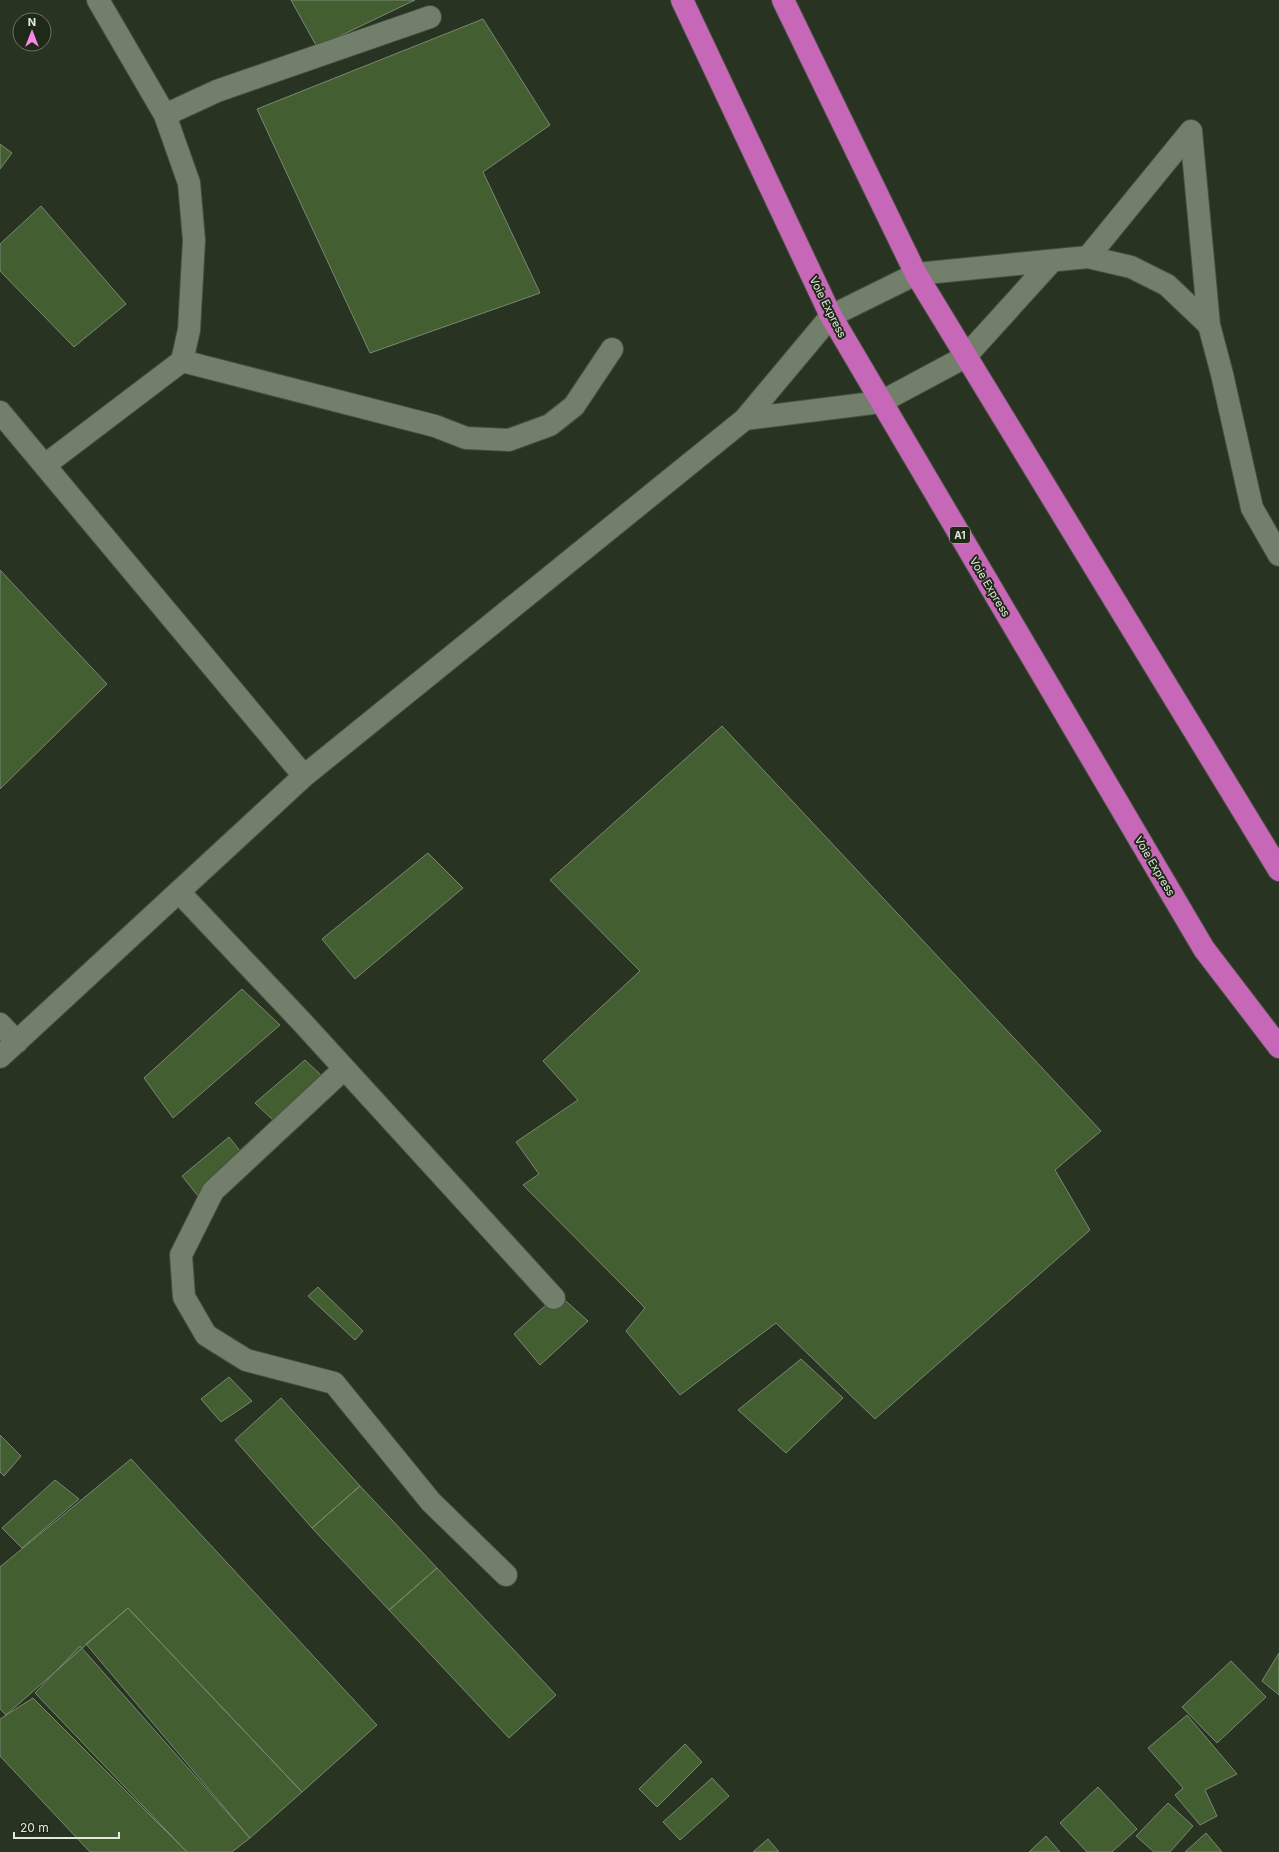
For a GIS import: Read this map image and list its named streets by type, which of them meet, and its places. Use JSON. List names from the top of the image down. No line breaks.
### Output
{"streets":{"highway":["Voie Express","A1"]},"scale_bar":"20 m","north":"top"}
